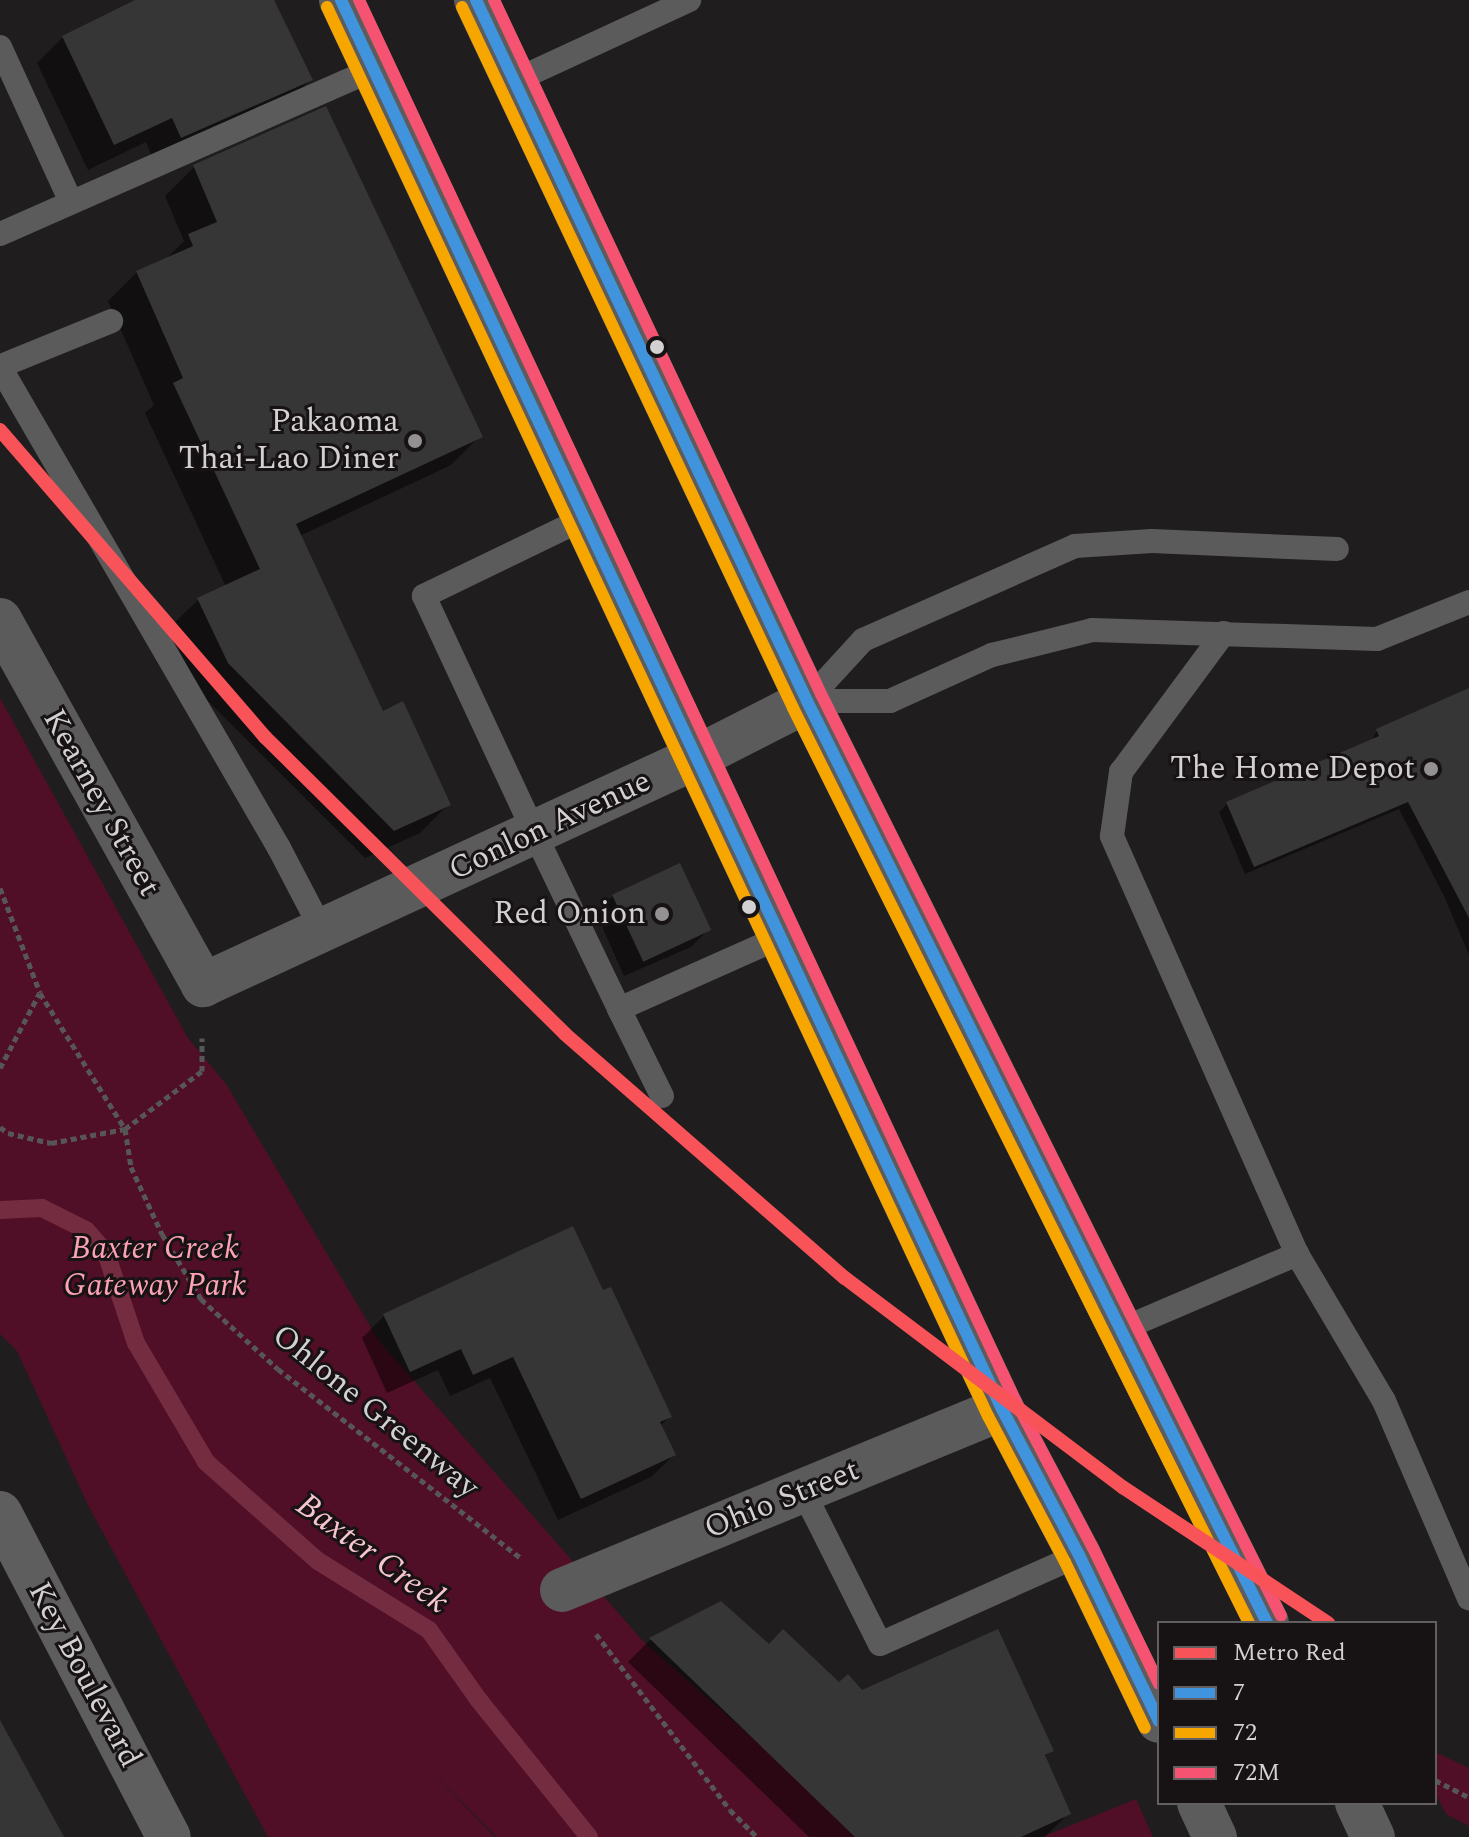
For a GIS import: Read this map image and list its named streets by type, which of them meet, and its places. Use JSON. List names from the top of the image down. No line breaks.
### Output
{"streets":{"street":["Kearney Street","Conlon Avenue","Ohio Street","Key Boulevard"],"path":["Ohlone Greenway"]},"crossings":[["Kearney Street","Conlon Avenue"],["Ohlone Greenway","Ohio Street"]],"water":["Baxter Creek"],"parks":["Baxter Creek Gateway Park"],"places":["Pakaoma Thai-Lao Diner","The Home Depot","Red Onion"],"lines":["transit line 7","transit line 72M","transit line 72","metro line Red"],"legend":["Metro Red","7","72","72M"]}
